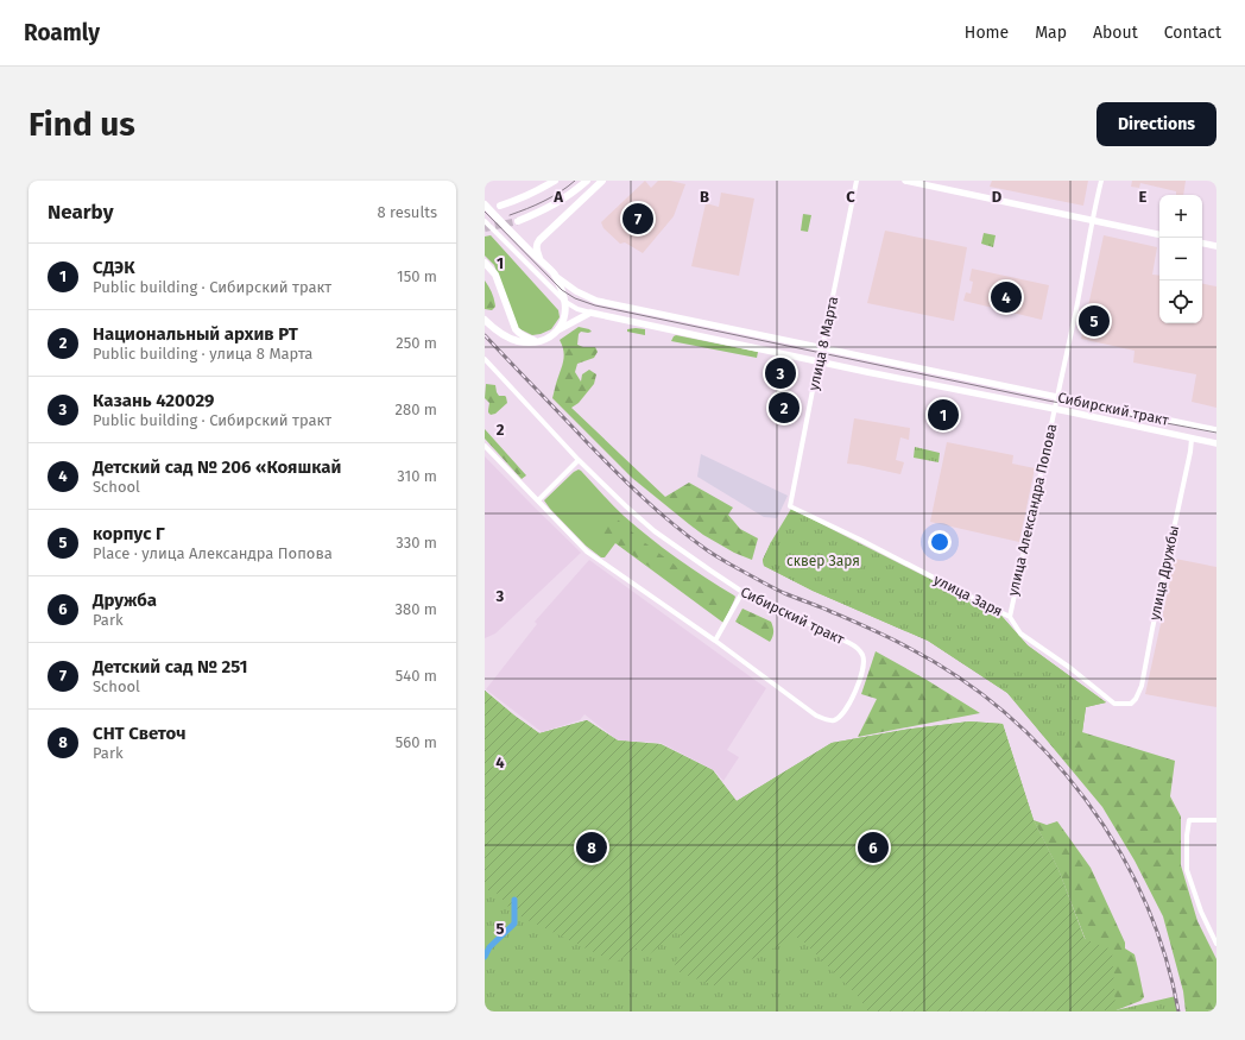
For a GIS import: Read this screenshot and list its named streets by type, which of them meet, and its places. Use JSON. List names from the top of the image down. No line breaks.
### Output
{"streets":{"main road":["Сибирский тракт"],"street":["улица 8 Марта","улица Александра Попова","улица Дружбы","улица Заря"]},"crossings":[["улица 8 Марта","Сибирский тракт"],["улица 8 Марта","улица Заря"],["Сибирский тракт","улица Александра Попова"],["Сибирский тракт","улица Дружбы"],["улица Александра Попова","улица Заря"],["улица Дружбы","улица Заря"]],"parks":["сквер Заря"],"page":{"header":"Roamly","nav":["Home","Map","About","Contact"],"buttons":"Directions","title":"Find us","heading":["Nearby","8 results"],"map_buttons":["+","−"],"pins":["7","4","5","3","2","1","6","8"],"list":[{"mark":"1","name":"СДЭК","note":"Public building · Сибирский тракт","value":"150 m"},{"mark":"2","name":"Национальный архив РТ","note":"Public building · улица 8 Марта","value":"250 m"},{"mark":"3","name":"Казань 420029","note":"Public building · Сибирский тракт","value":"280 m"},{"mark":"4","name":"Детский сад № 206 «Кояшкай","note":"School","value":"310 m"},{"mark":"5","name":"корпус Г","note":"Place · улица Александра Попова","value":"330 m"},{"mark":"6","name":"Дружба","note":"Park","value":"380 m"},{"mark":"7","name":"Детский сад № 251","note":"School","value":"540 m"},{"mark":"8","name":"СНТ Светоч","note":"Park","value":"560 m"}]},"grid":{"columns":["A","B","C","D","E"],"rows":["1","2","3","4","5"]}}
